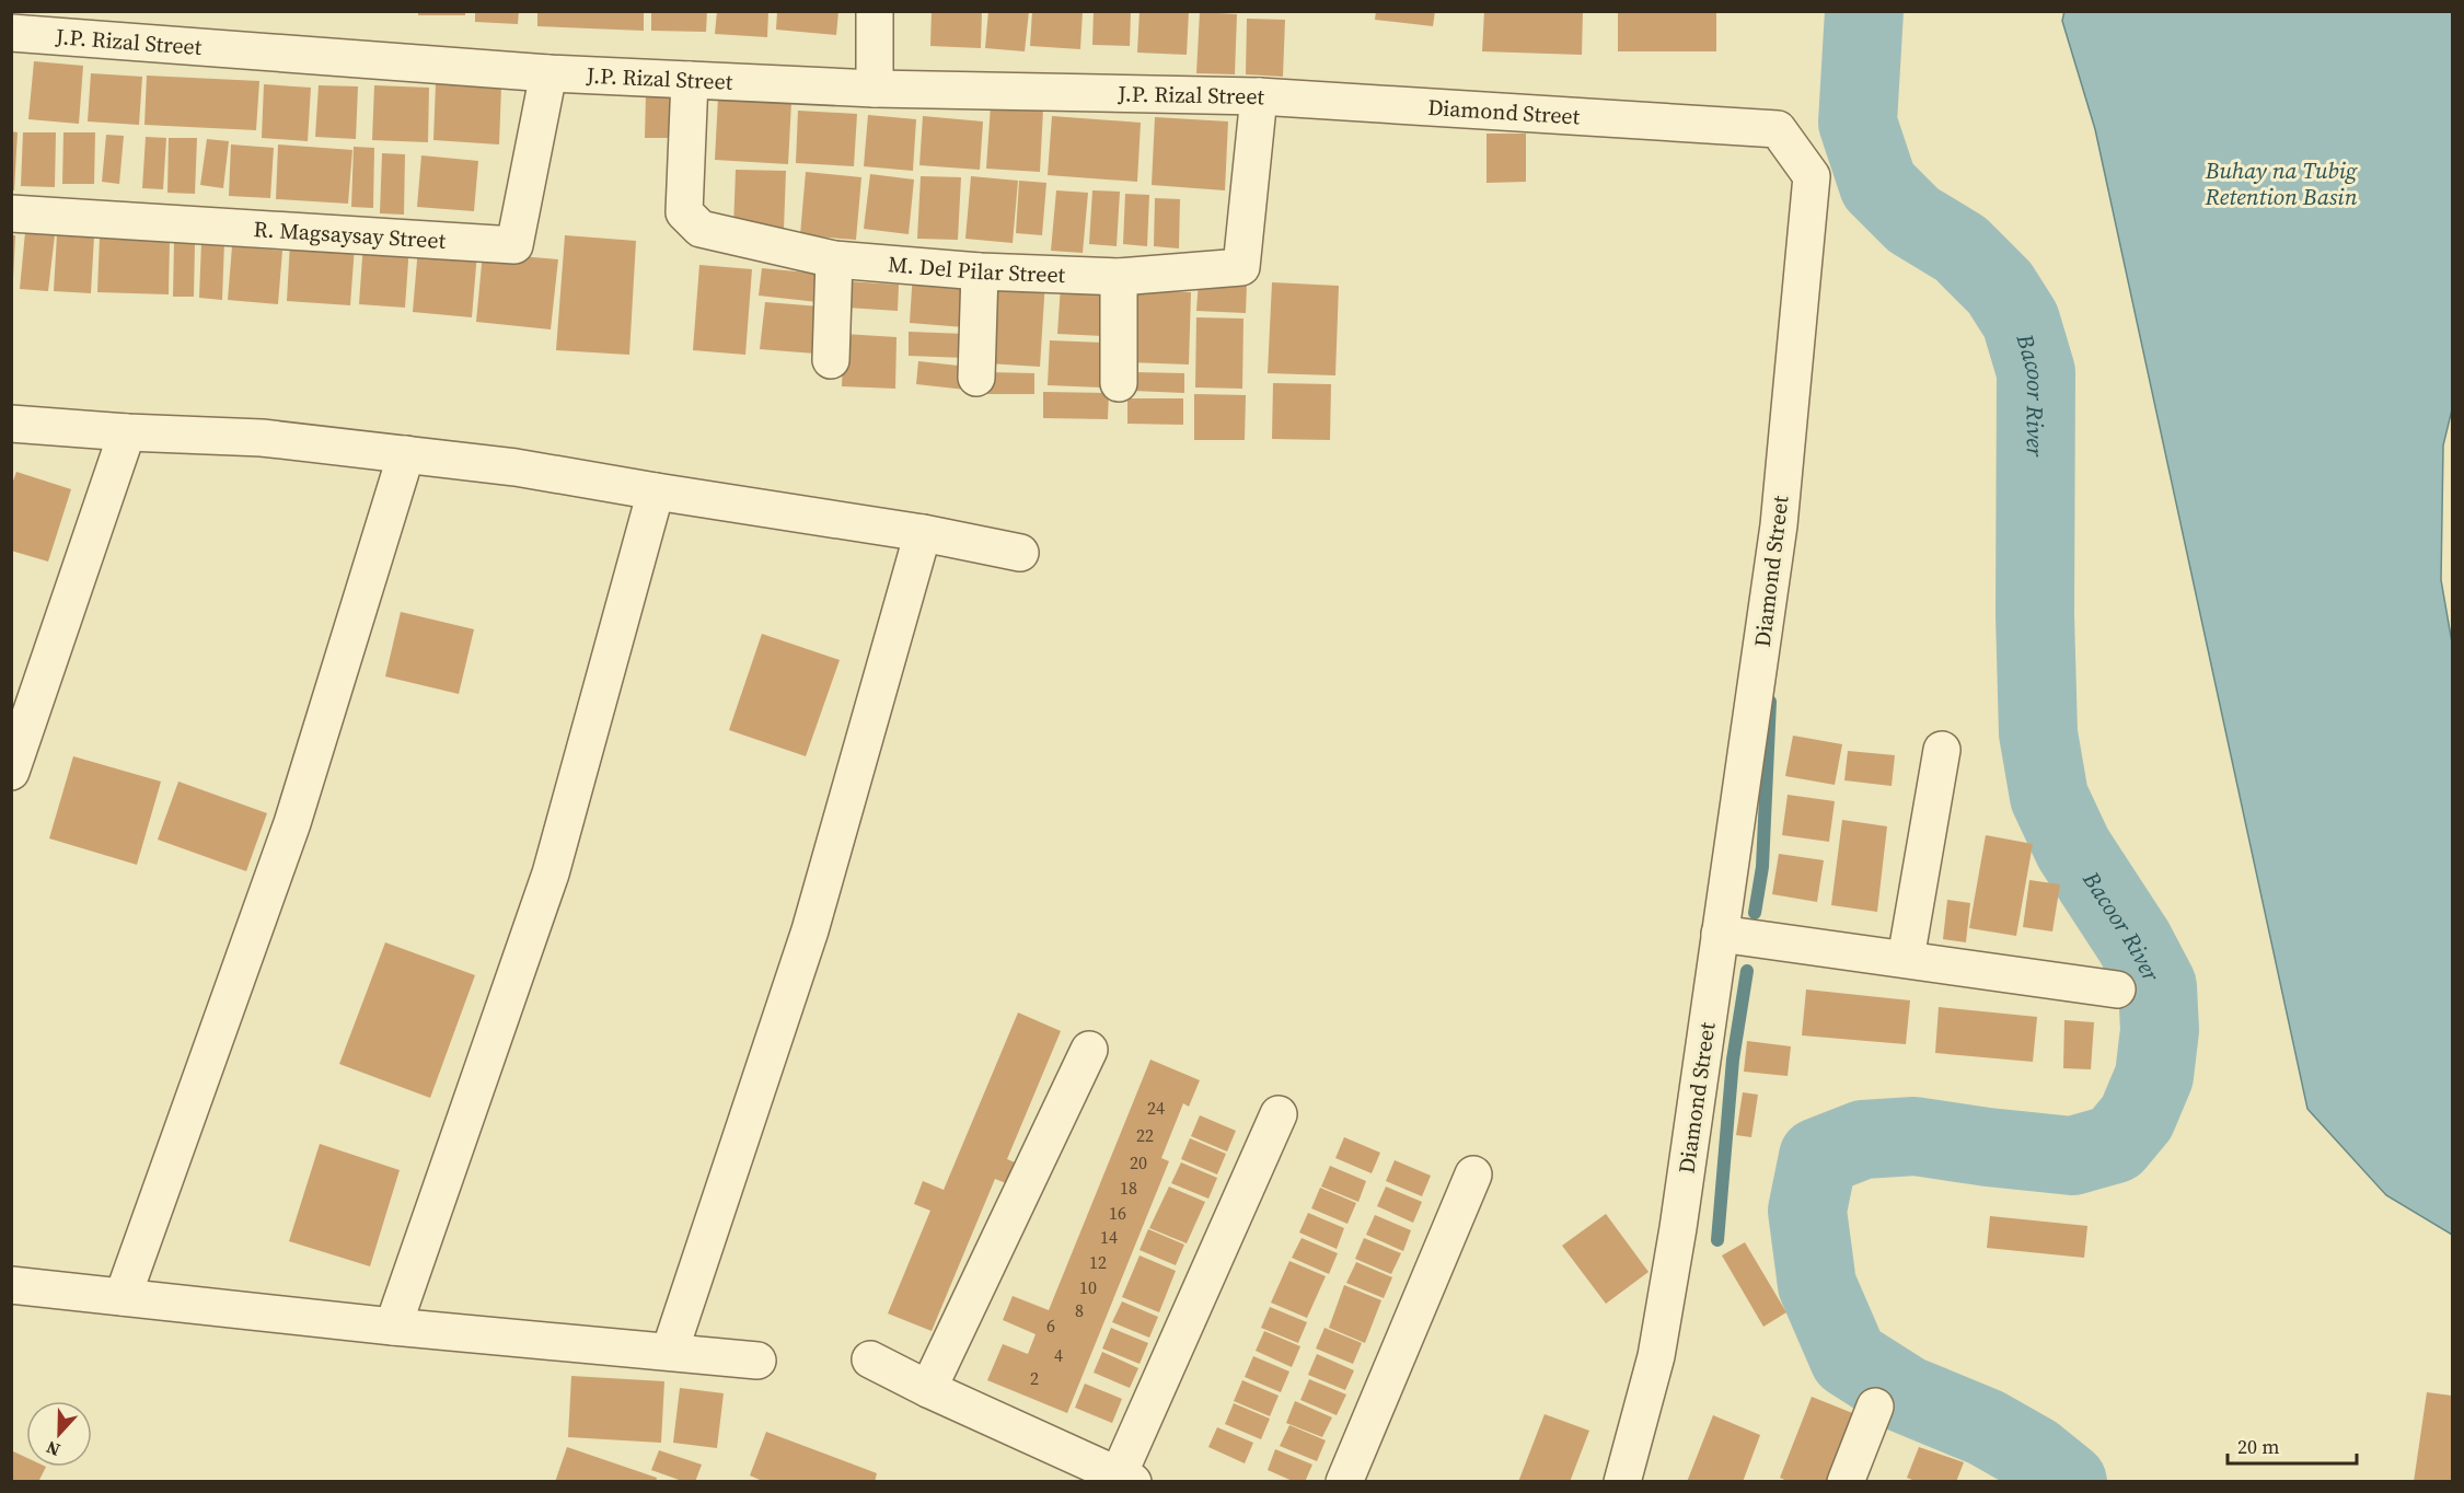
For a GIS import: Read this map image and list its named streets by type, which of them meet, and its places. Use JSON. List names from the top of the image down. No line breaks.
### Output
{"streets":{"street":["J.P. Rizal Street","Diamond Street","R. Magsaysay Street","M. Del Pilar Street"]},"crossings":[["J.P. Rizal Street","Diamond Street"],["J.P. Rizal Street","R. Magsaysay Street"],["J.P. Rizal Street","M. Del Pilar Street"]],"water":["Buhay na Tubig Retention Basin","Bacoor River"],"house_numbers":["24","22","20","18","16","14","12","10","8","6","4","2"],"scale_bar":"20 m","north":"bottom"}
